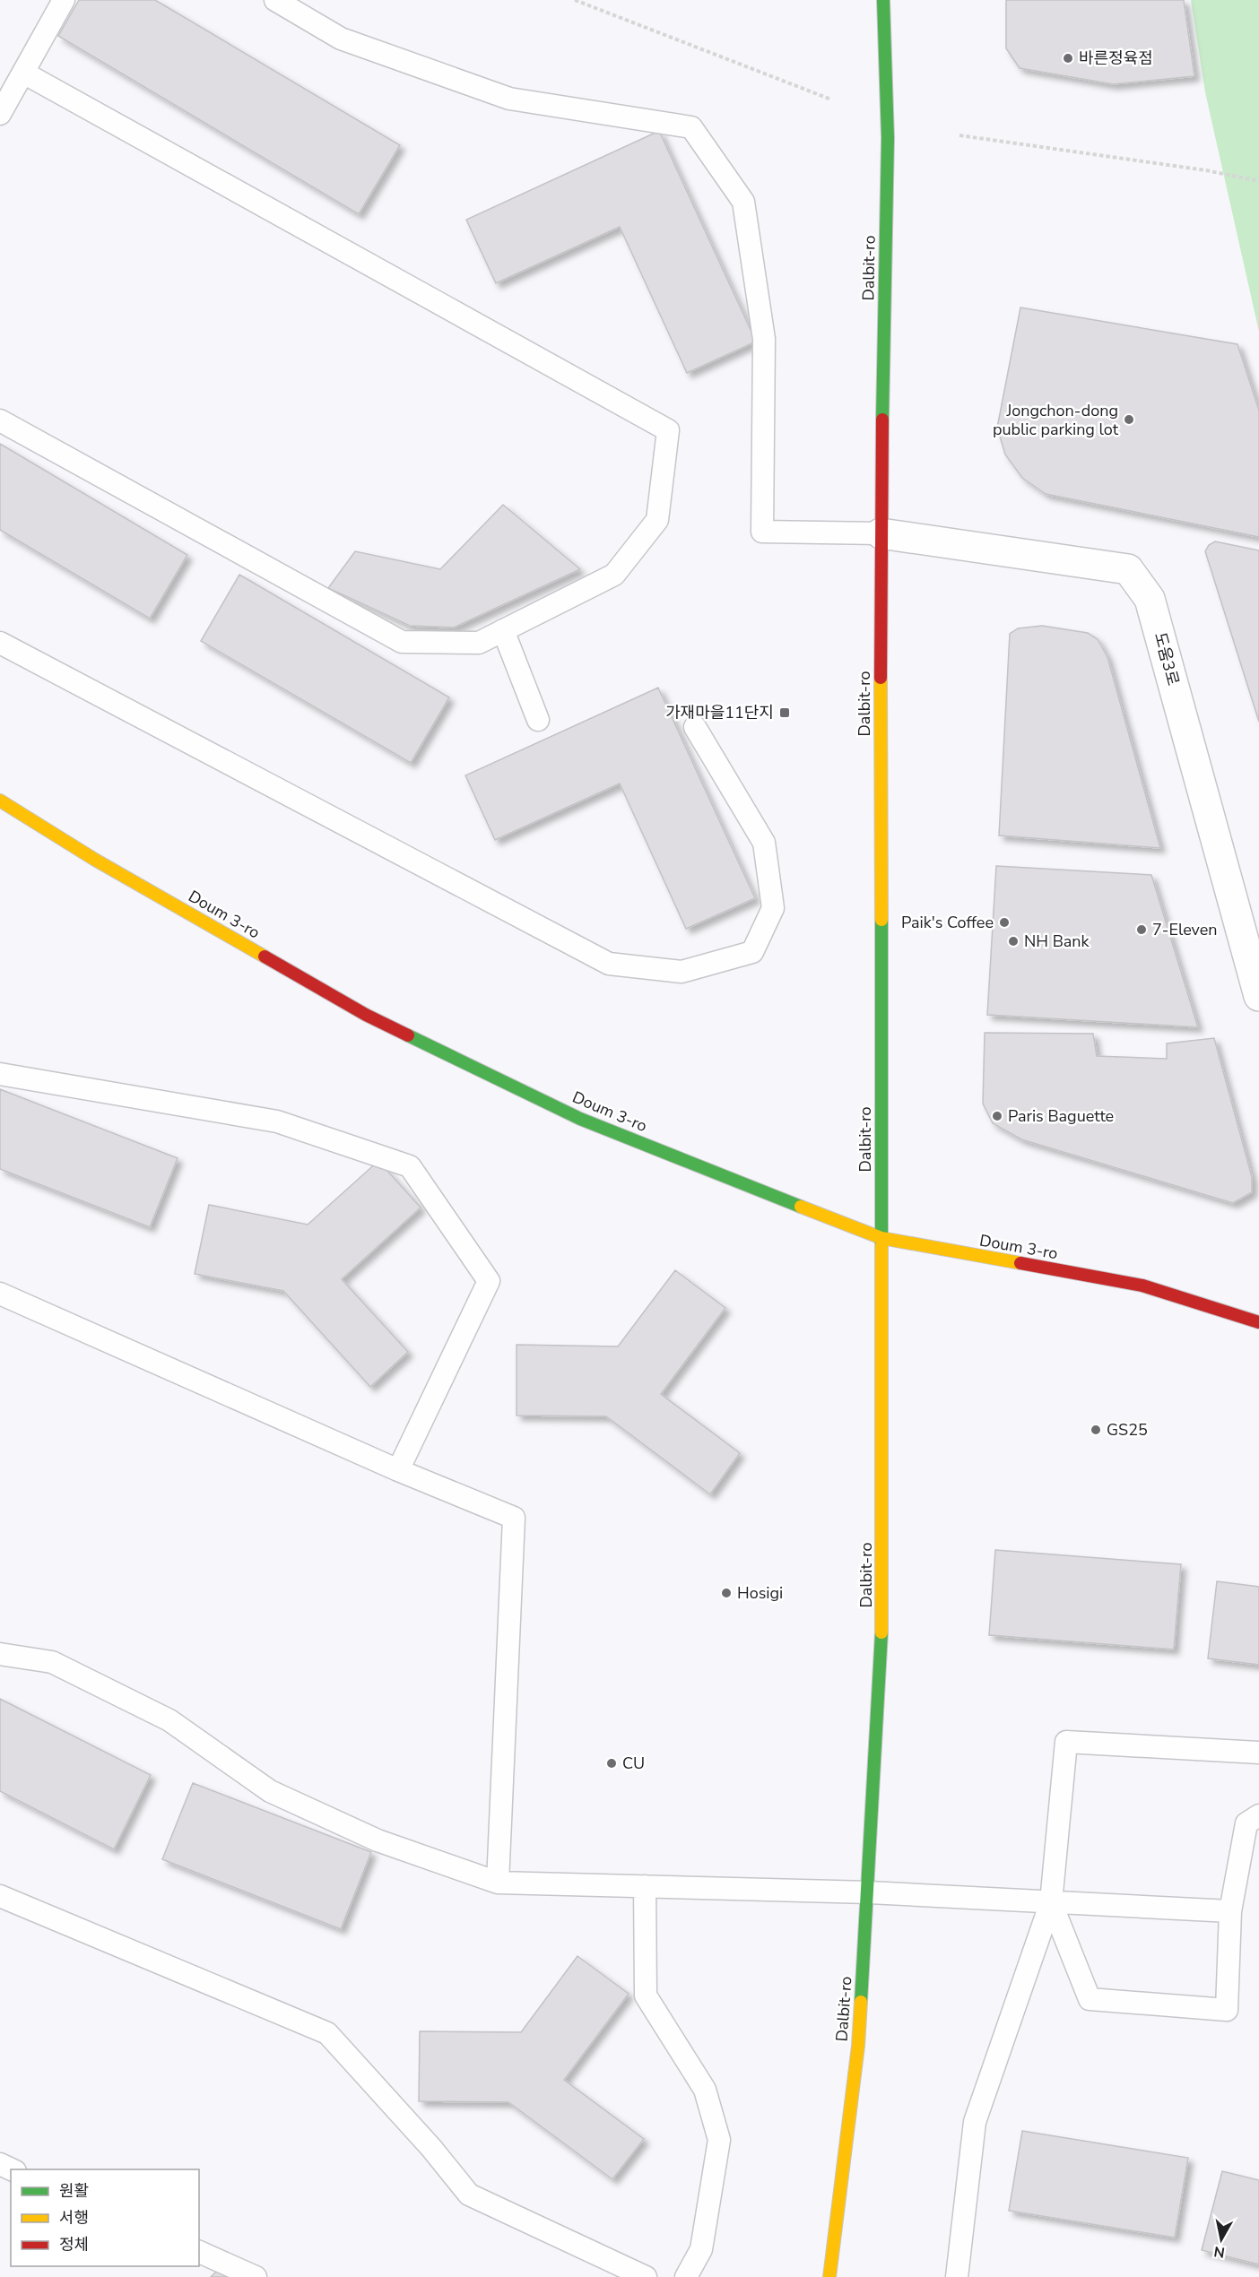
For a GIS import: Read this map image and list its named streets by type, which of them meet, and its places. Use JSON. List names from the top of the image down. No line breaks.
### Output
{"streets":{"street":["Dalbit-ro","도움3로","Doum 3-ro"]},"crossings":[["Dalbit-ro","도움3로"],["Dalbit-ro","Doum 3-ro"]],"places":{"other":["바른정육점","Jongchon-dong public parking lot","Paik's Coffee","7-Eleven","NH Bank","Paris Baguette","GS25","Hosigi","CU"],"transit":["가재마을11단지"]},"legend":["원활","서행","정체"],"north":"bottom"}
